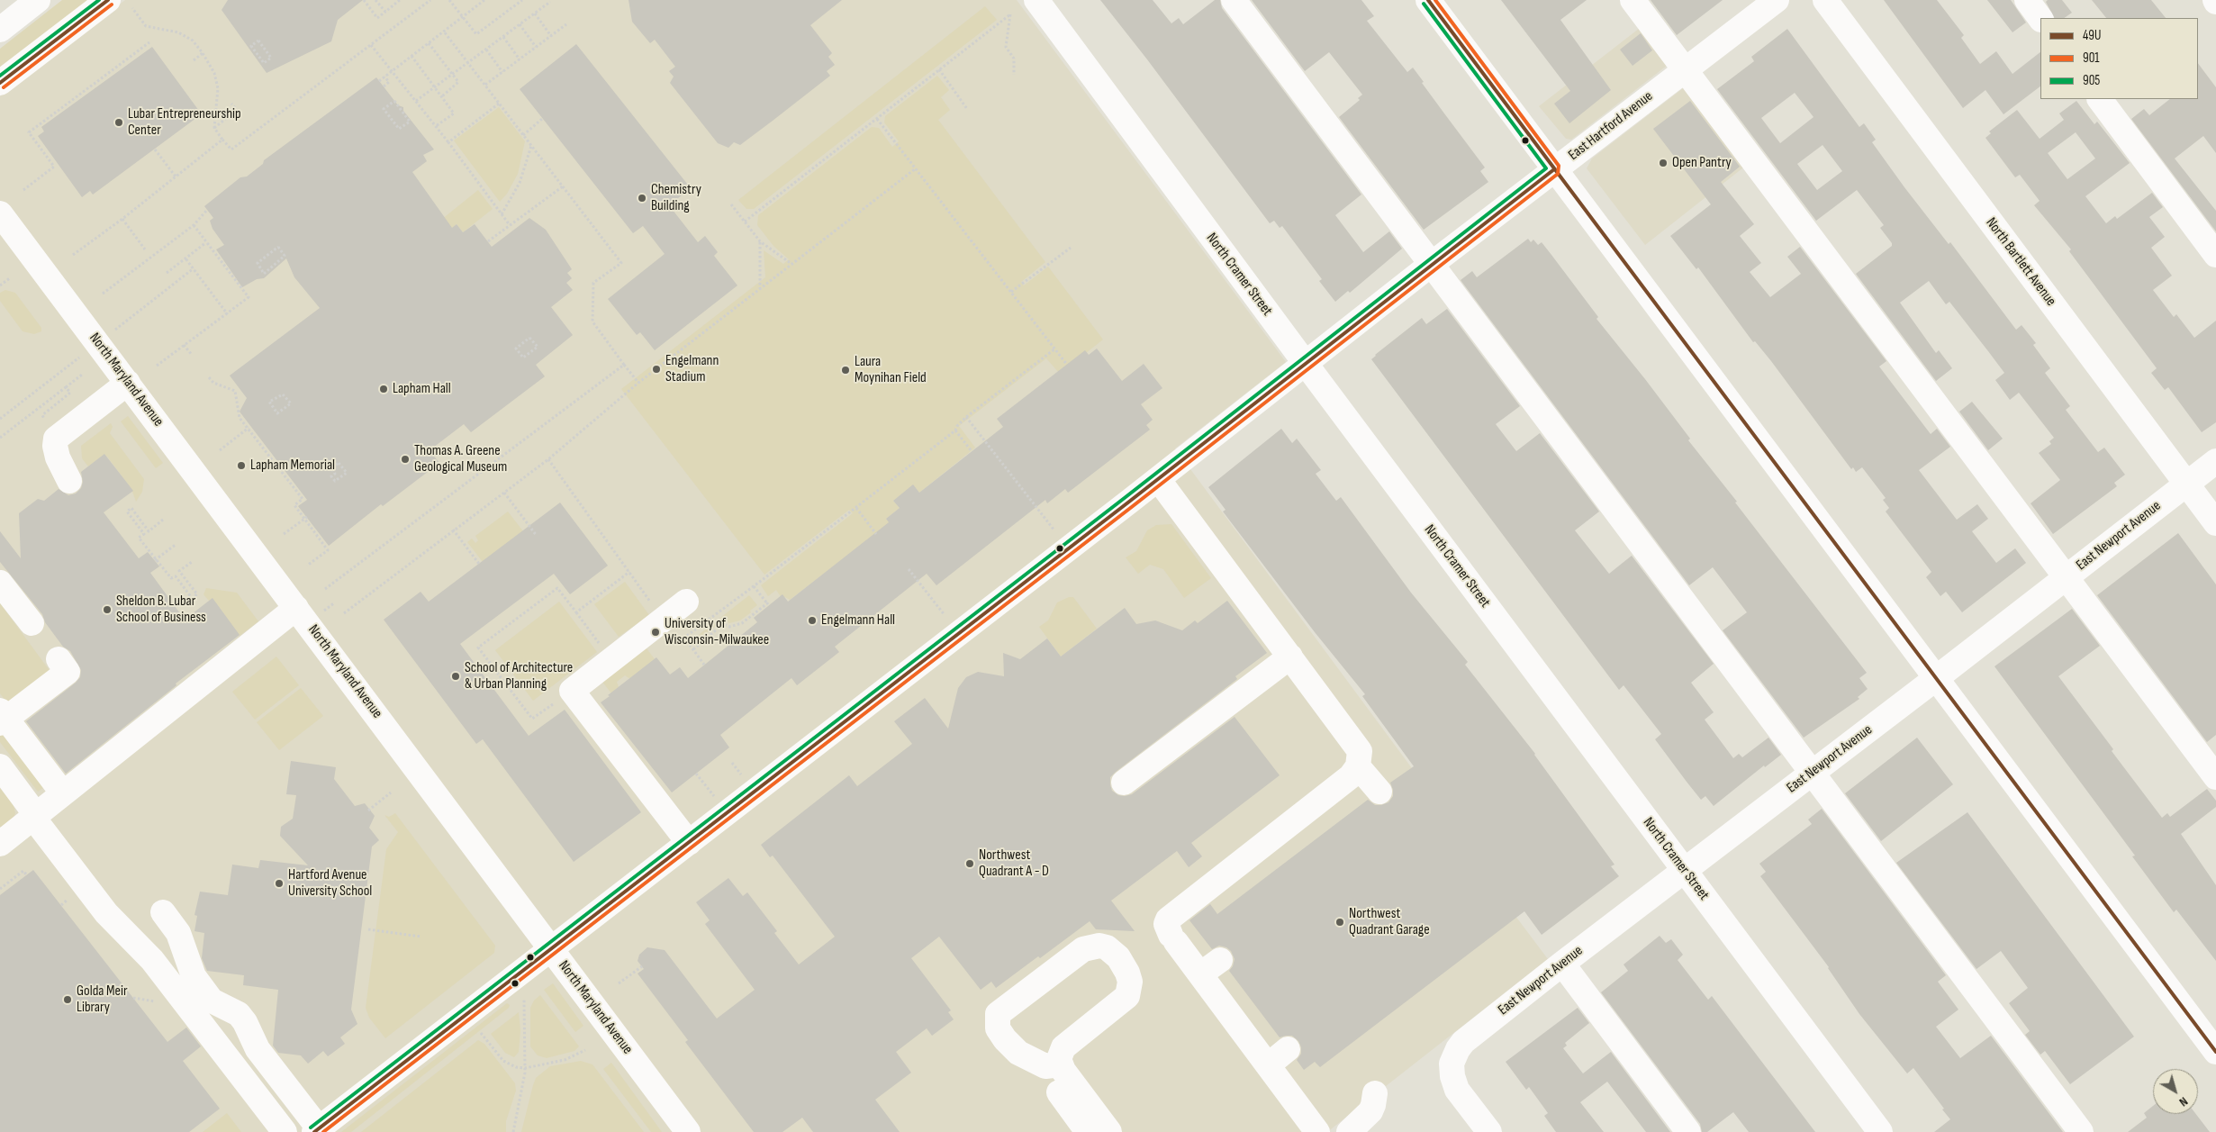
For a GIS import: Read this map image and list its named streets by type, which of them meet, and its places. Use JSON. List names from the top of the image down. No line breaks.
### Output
{"streets":{"street":["East Hartford Avenue","North Bartlett Avenue","North Cramer Street","North Maryland Avenue","East Newport Avenue"]},"crossings":[["East Hartford Avenue","North Cramer Street"],["East Hartford Avenue","North Maryland Avenue"],["North Bartlett Avenue","East Newport Avenue"],["North Cramer Street","East Newport Avenue"]],"places":["Lubar Entrepreneurship Center","Open Pantry","Chemistry Building","Engelmann Stadium","Laura Moynihan Field","Lapham Hall","Thomas A. Greene Geological Museum","Lapham Memorial","Sheldon B. Lubar School of Business","Engelmann Hall","University of Wisconsin-Milwaukee","School of Architecture & Urban Planning","Northwest Quadrant A - D","Hartford Avenue University School","Northwest Quadrant Garage","Golda Meir Library"],"lines":["transit line 49U","transit line 901","transit line 905"],"legend":["49U","901","905"],"north":"bottom right"}
